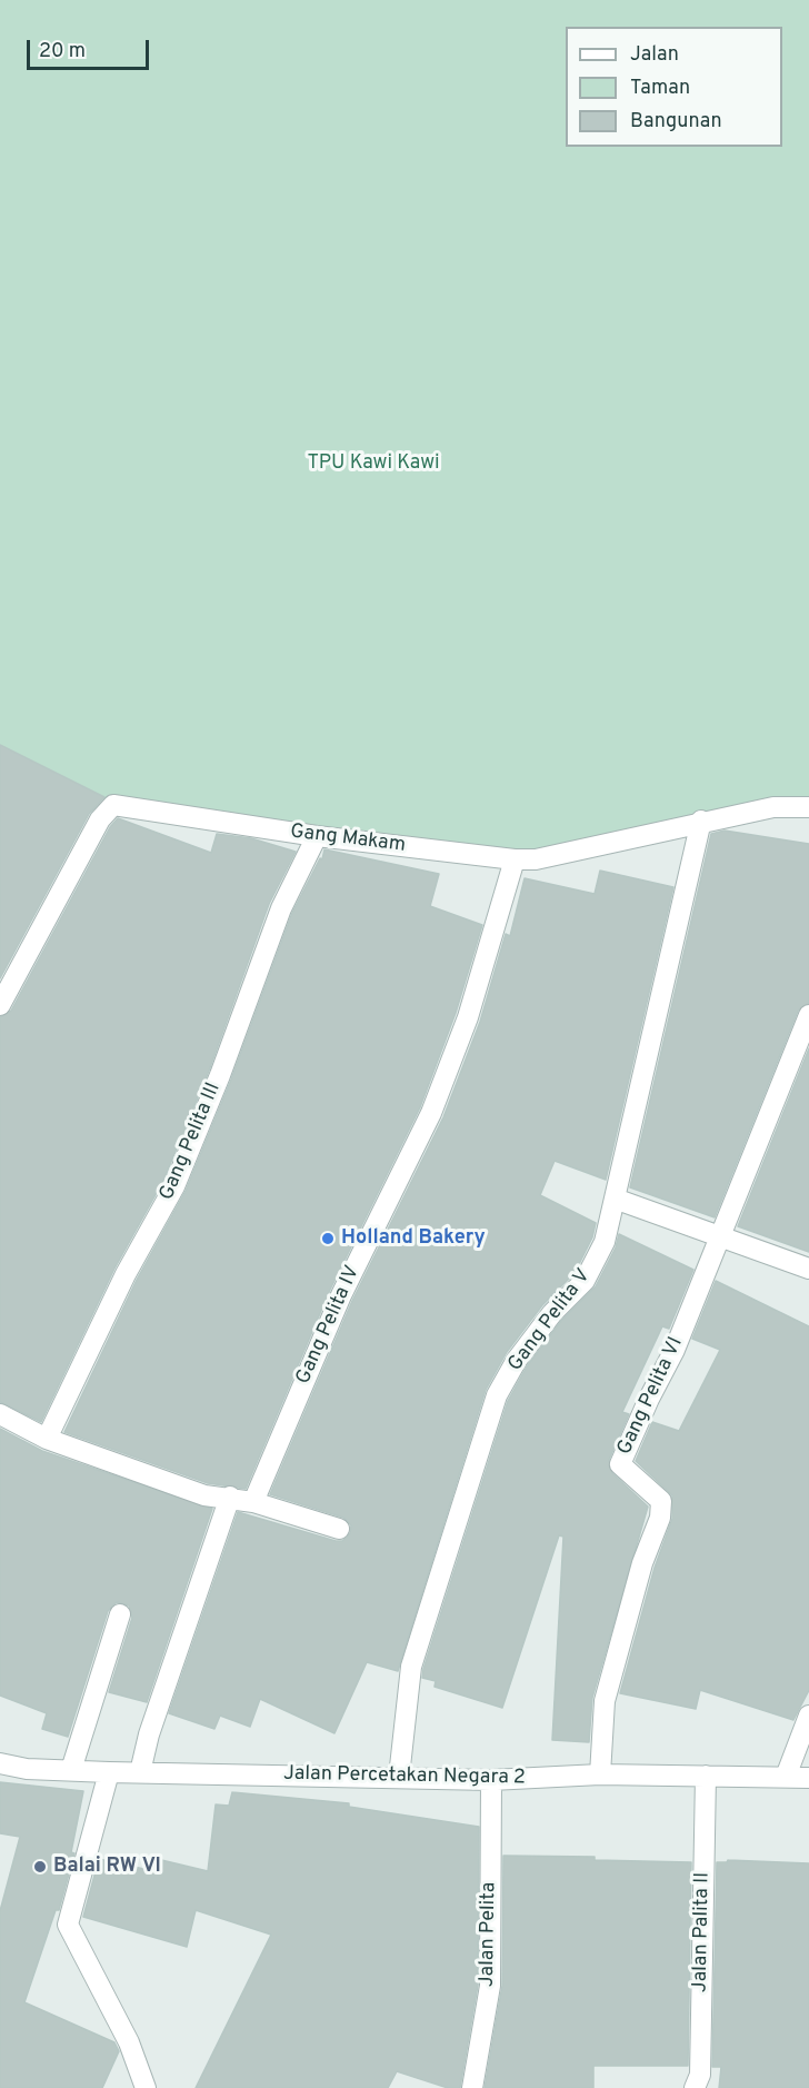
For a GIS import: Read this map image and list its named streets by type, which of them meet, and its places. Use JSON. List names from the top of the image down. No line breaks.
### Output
{"streets":{"street":["Gang Makam","Gang Pelita III","Gang Pelita V","Gang Pelita IV","Gang Pelita VI","Jalan Percetakan Negara 2","Jalan Palita II","Jalan Pelita"]},"crossings":[["Gang Makam","Gang Pelita III"],["Gang Makam","Gang Pelita V"],["Gang Makam","Gang Pelita IV"],["Gang Pelita V","Jalan Percetakan Negara 2"],["Gang Pelita VI","Jalan Percetakan Negara 2"],["Jalan Percetakan Negara 2","Jalan Palita II"],["Jalan Percetakan Negara 2","Jalan Pelita"]],"parks":["TPU Kawi Kawi"],"places":["Holland Bakery","Balai RW VI"],"legend":["Jalan","Taman","Bangunan"],"scale_bar":"20 m"}
